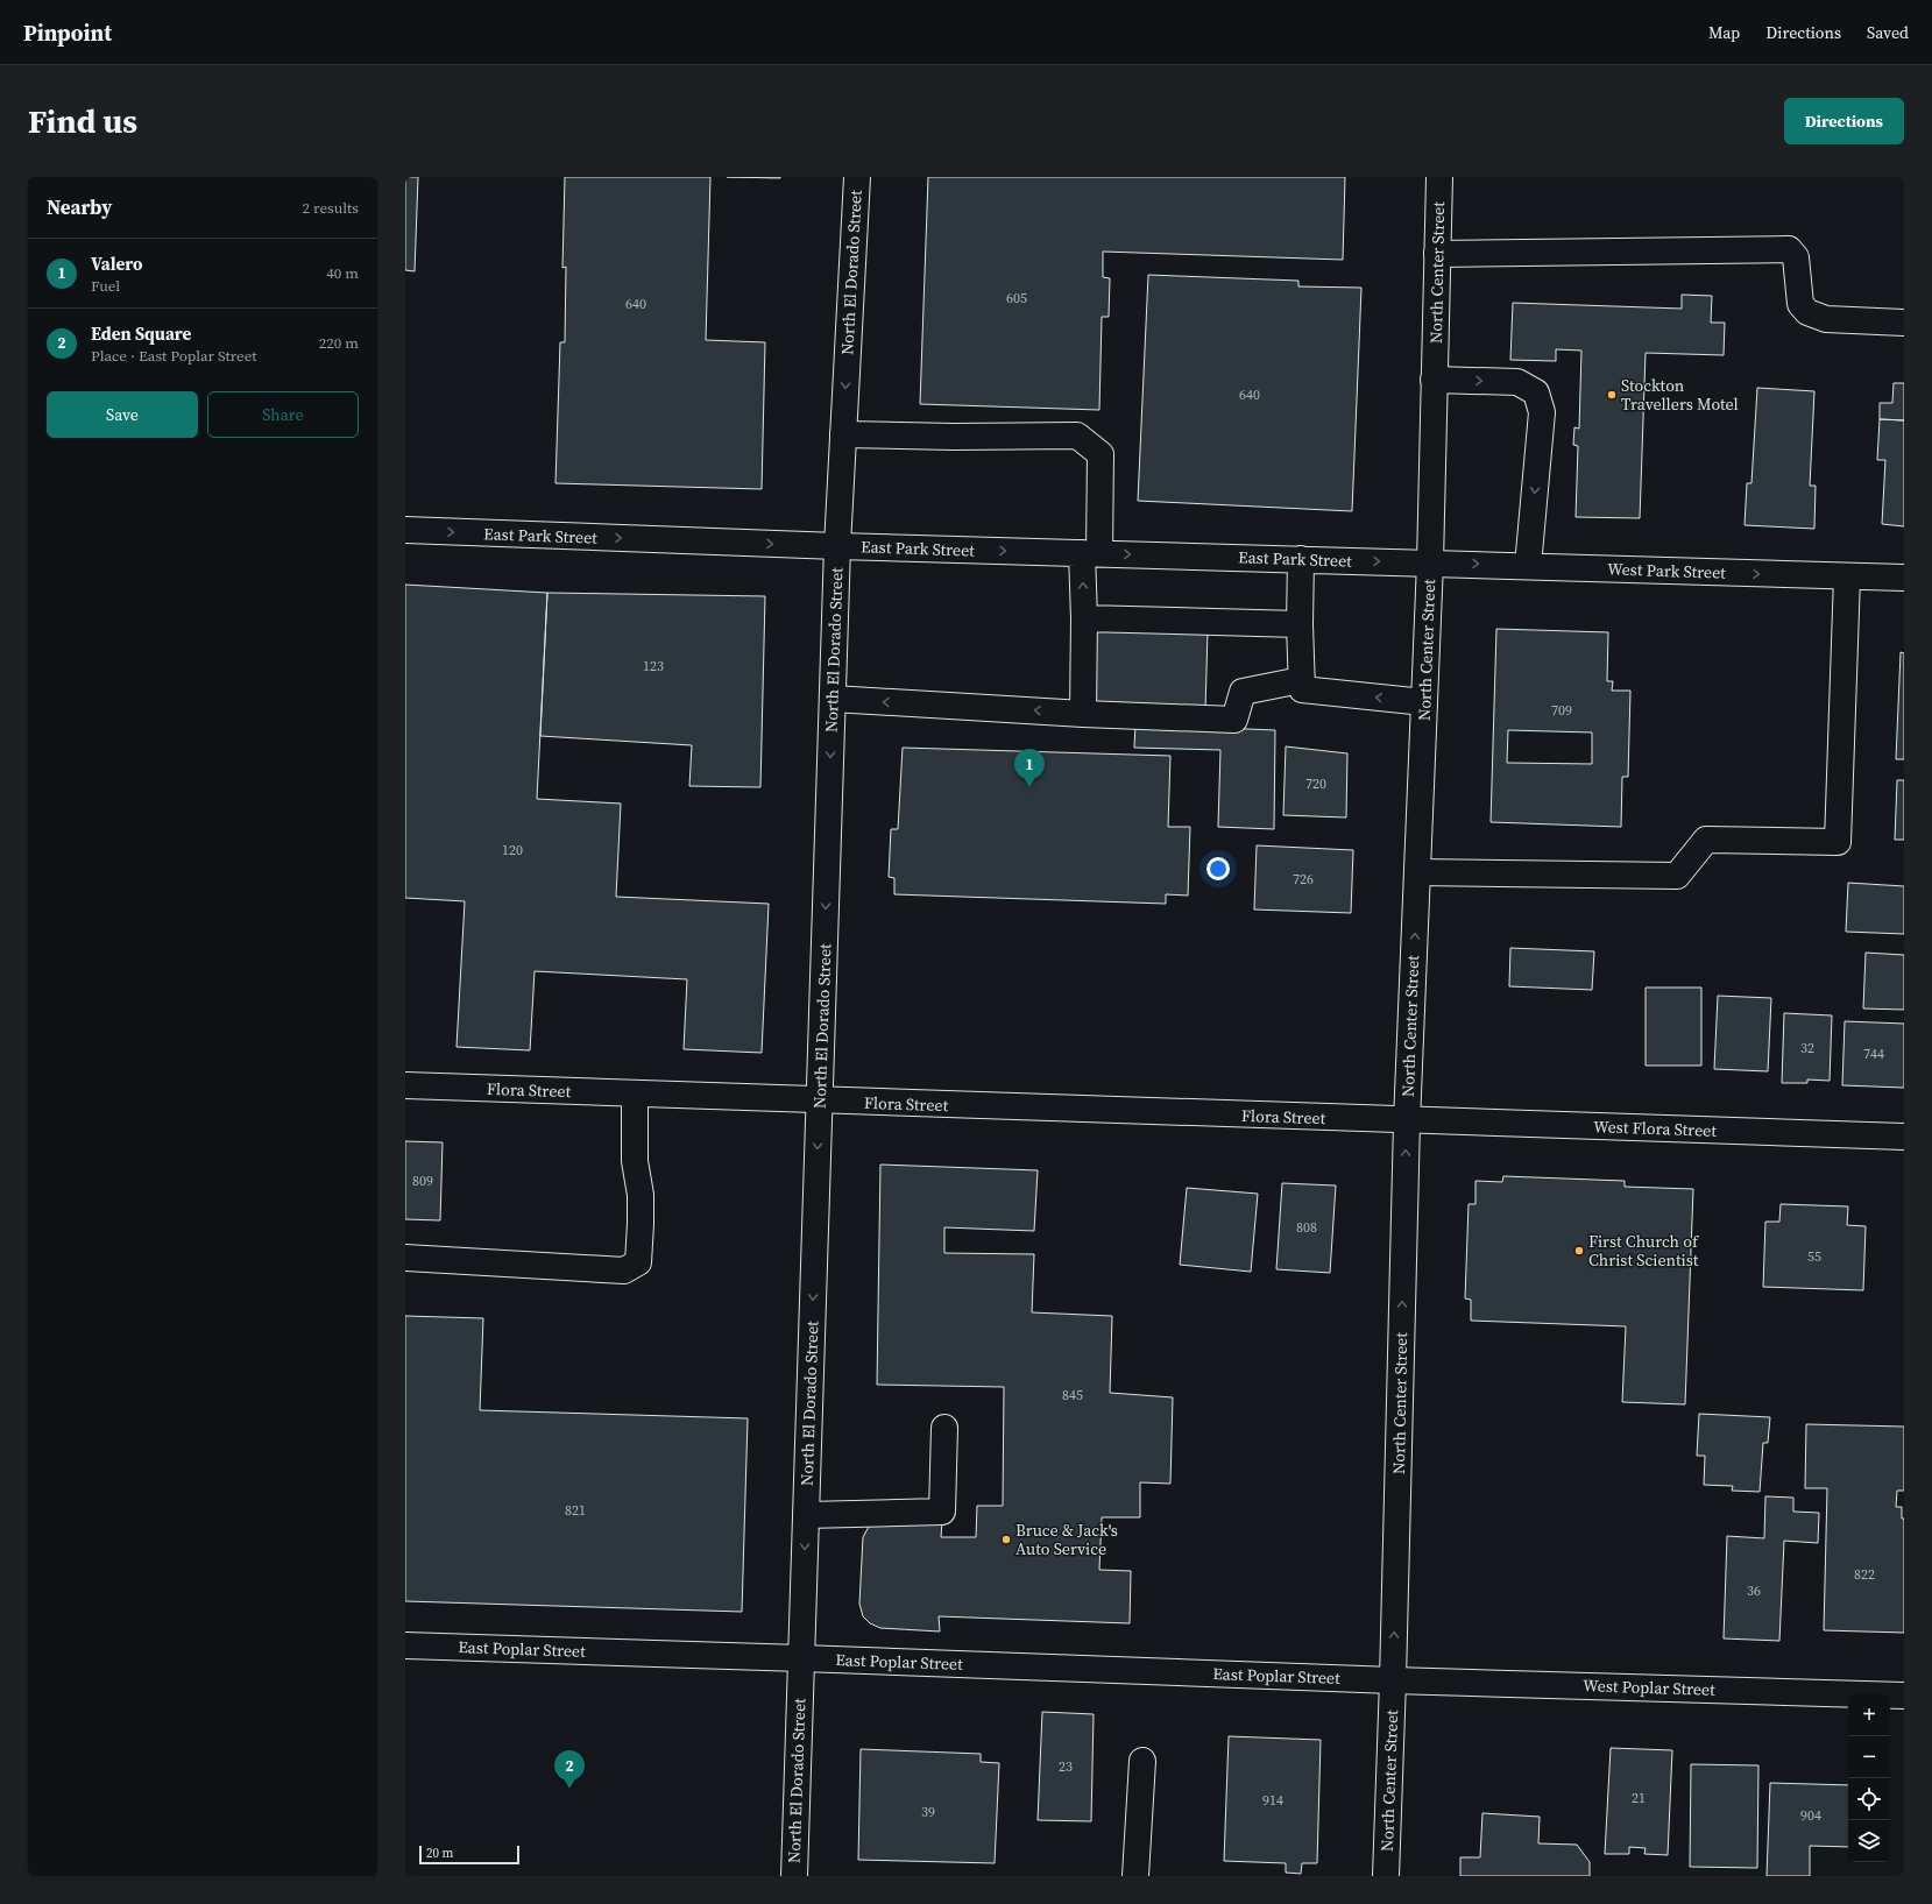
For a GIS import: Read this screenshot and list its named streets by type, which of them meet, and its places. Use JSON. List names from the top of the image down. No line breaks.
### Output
{"streets":{"street":["North El Dorado Street","North Center Street","East Park Street","West Park Street","Flora Street","West Flora Street","East Poplar Street","West Poplar Street"]},"crossings":[["North El Dorado Street","East Park Street"],["North El Dorado Street","Flora Street"],["North El Dorado Street","East Poplar Street"],["North Center Street","East Park Street"],["North Center Street","West Park Street"],["North Center Street","Flora Street"],["North Center Street","West Flora Street"],["North Center Street","East Poplar Street"],["North Center Street","West Poplar Street"],["East Park Street","West Park Street"],["Flora Street","West Flora Street"],["East Poplar Street","West Poplar Street"]],"one_way":["North El Dorado Street","North Center Street","West Park Street"],"places":["Stockton Travellers Motel","First Church of Christ Scientist","Bruce & Jack's Auto Service"],"house_numbers":["605","640","640","123","709","720","120","726","32","744","809","808","55","845","821","822","36","23","21","914","39","904"],"scale_bar":"20 m","page":{"header":"Pinpoint","nav":["Map","Directions","Saved"],"buttons":["Directions",["Save","Share"]],"title":"Find us","heading":["Nearby","2 results"],"list":[{"mark":"1","name":"Valero","note":"Fuel","value":"40 m"},{"mark":"2","name":"Eden Square","note":"Place · East Poplar Street","value":"220 m"}],"pins":["1","2"],"map_buttons":["+","−"],"scale":"20 m"}}
